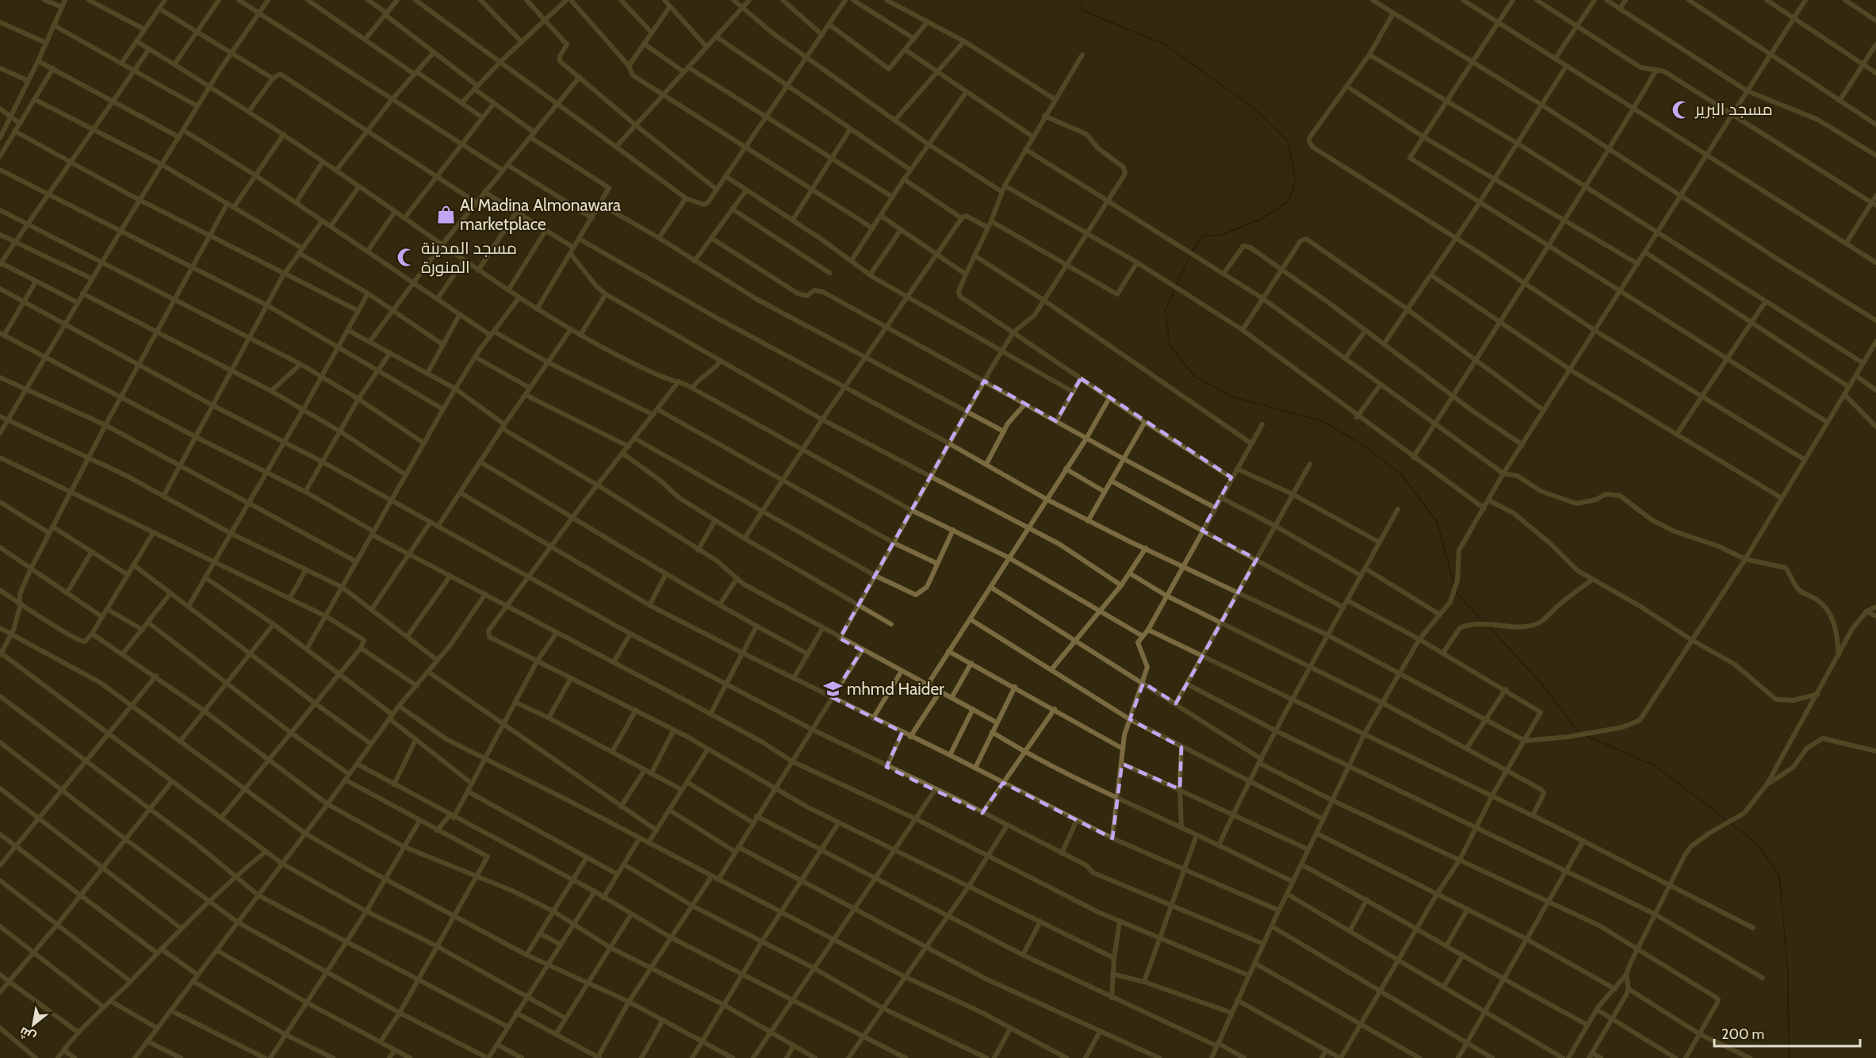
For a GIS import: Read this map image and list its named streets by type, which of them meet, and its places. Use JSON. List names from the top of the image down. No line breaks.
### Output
{"places":{"mosque":["مسجد البرير","مسجد المدينة المنورة"],"shop":["Al Madina Almonawara marketplace"],"school or university":["mhmd Haider"]},"scale_bar":"200 m","north":"bottom left"}
